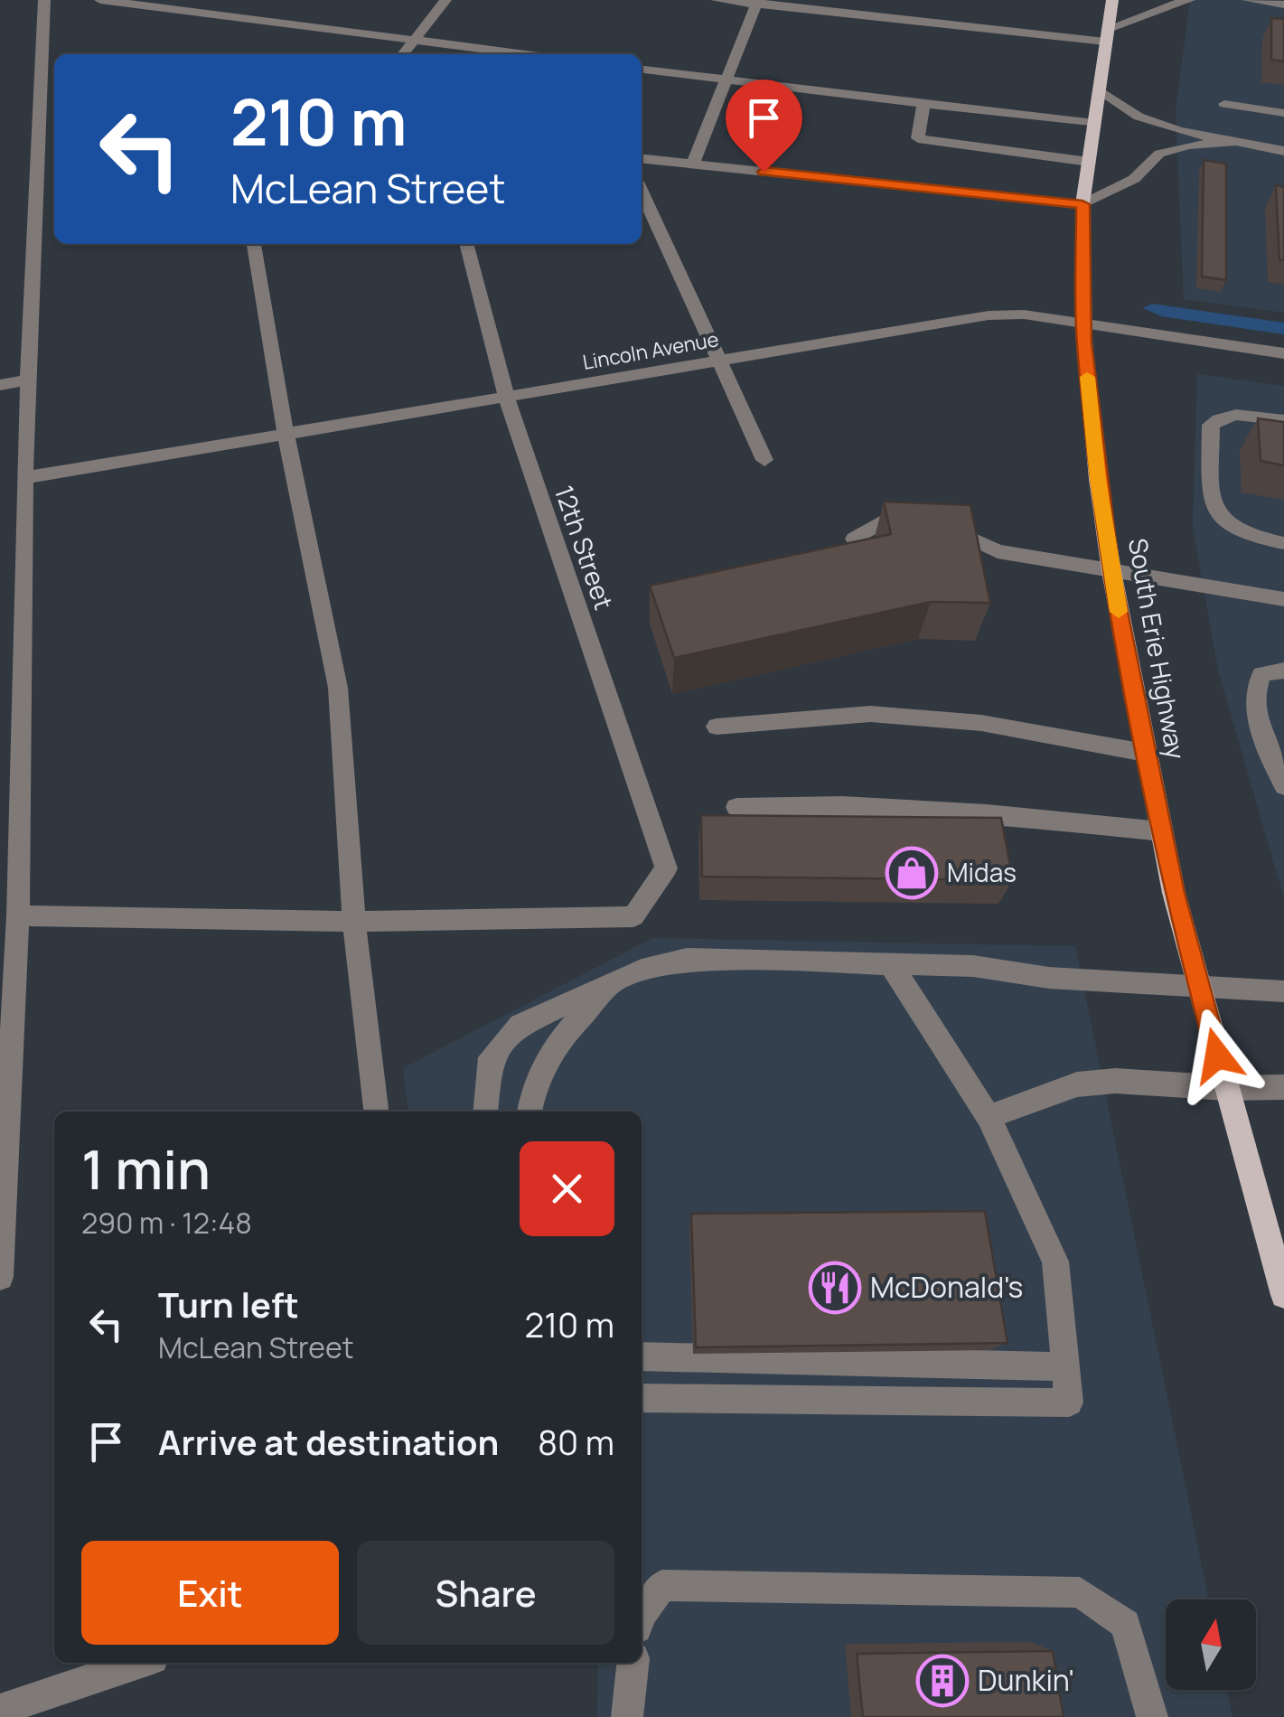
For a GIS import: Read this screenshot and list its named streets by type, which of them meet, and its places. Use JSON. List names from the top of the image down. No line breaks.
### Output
{"streets":{"main road":["South Erie Highway"],"street":["Lincoln Avenue","12th Street"]},"crossings":[["Lincoln Avenue","12th Street"],["Lincoln Avenue","South Erie Highway"]],"places":{"shop":["Midas"],"restaurant":["McDonald's"],"building":["Dunkin'"]},"north":"top","page":{"turn":["210 m","McLean Street"],"heading":["1 min","290 m · 12:48"],"list":[{"name":"Turn left","note":"McLean Street","value":"210 m"},{"name":"Arrive at destination","value":"80 m"}],"buttons":["Exit","Share"]}}
